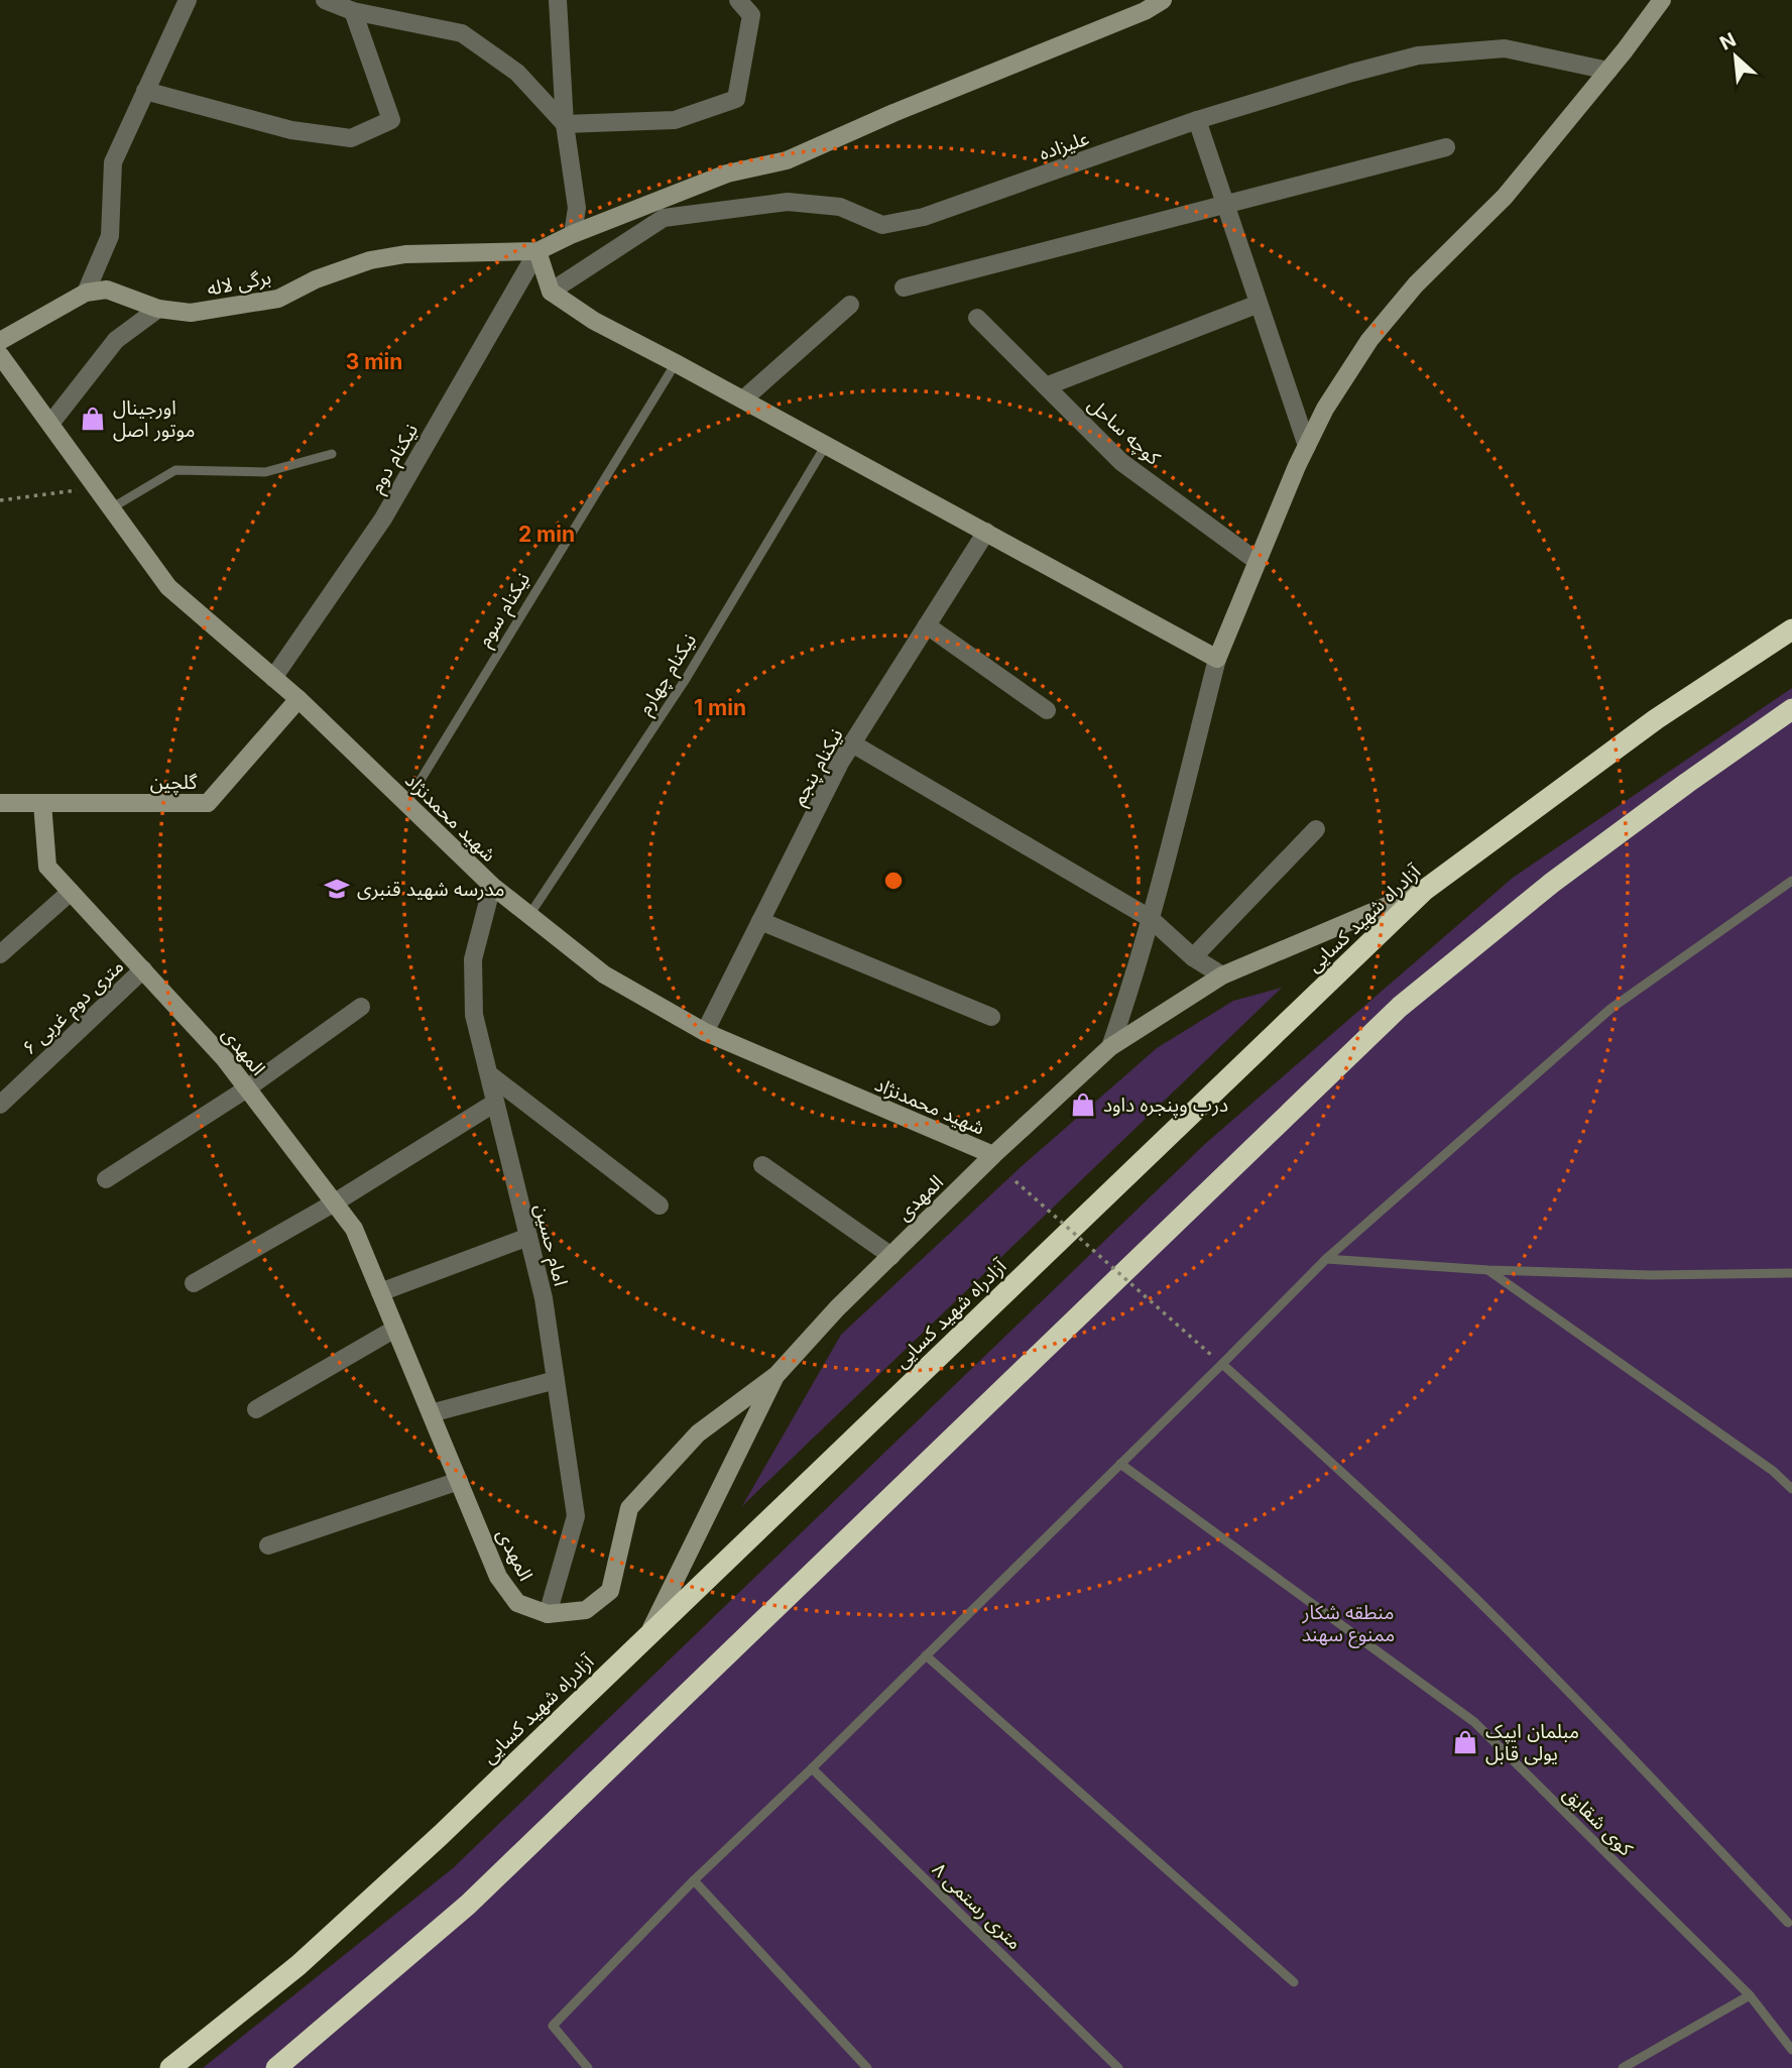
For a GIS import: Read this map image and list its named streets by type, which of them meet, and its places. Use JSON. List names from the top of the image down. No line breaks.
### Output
{"streets":{"highway":["آزادراه شهید کسایی"],"street":["علیزاده","برگی لاله","کوچه ساحل","نیکنام دوم","نیکنام پنجم","گلچین","شهید محمدنژاد","۶ متری دوم غربی","المهدی","امام حسین"],"lane":["نیکنام سوم","نیکنام چهارم","کوی شقایق","۸ متری رستمی"]},"crossings":[["برگی لاله","نیکنام دوم"],["نیکنام دوم","شهید محمدنژاد"],["نیکنام سوم","شهید محمدنژاد"],["نیکنام چهارم","شهید محمدنژاد"],["نیکنام پنجم","شهید محمدنژاد"],["گلچین","شهید محمدنژاد"],["گلچین","المهدی"],["شهید محمدنژاد","المهدی"],["شهید محمدنژاد","امام حسین"],["آزادراه شهید کسایی","المهدی"],["۶ متری دوم غربی","المهدی"],["المهدی","امام حسین"]],"parks":["منطقه شکار ممنوع سهند"],"places":{"shop":["اورجینال موتور اصل","درب وپنجره داود","مبلمان ایپک یولی قابل"],"school or university":["مدرسه شهید قنبری"]},"north":"top left","rings":["3 min","2 min","1 min"]}
